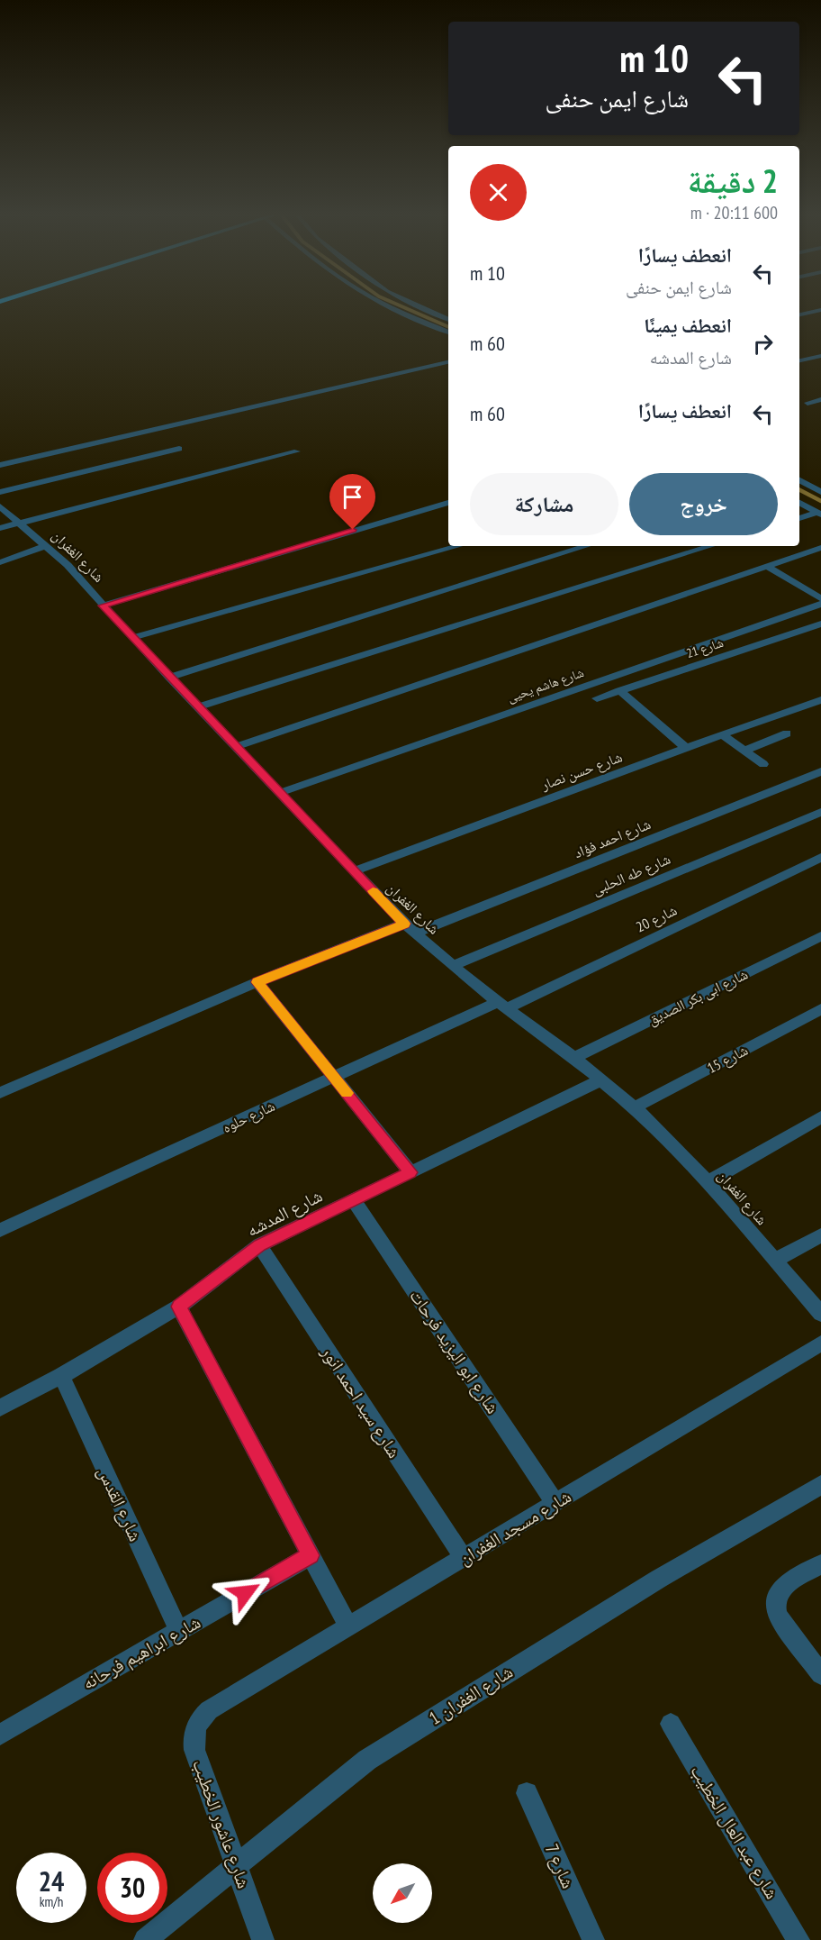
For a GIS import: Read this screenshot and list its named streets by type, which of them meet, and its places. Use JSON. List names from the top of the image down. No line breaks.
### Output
{"streets":{"street":["شارع الغفران","شارع 21","شارع هاشم يحيى","شارع حسن نصار","شارع احمد فؤاد","شارع طه الحلبى","شارع 20","شارع ابى بكر الصديق","شارع 15","شارع حلوه","شارع المدشه","شارع ابو اليزيد فرحات","شارع سيد احمد انور","شارع القدس","شارع مسجد الغفران","شارع ابراهيم فرحانه","شارع الغفران 1","شارع عاشور الخطيب","شارع عبد العال الخطيب","شارع 7"]},"crossings":[["شارع الغفران","شارع هاشم يحيى"],["شارع الغفران","شارع حسن نصار"],["شارع الغفران","شارع احمد فؤاد"],["شارع الغفران","شارع طه الحلبى"],["شارع الغفران","شارع 20"],["شارع الغفران","شارع ابى بكر الصديق"],["شارع الغفران","شارع 15"],["شارع الغفران","شارع حلوه"],["شارع الغفران","شارع المدشه"],["شارع 20","شارع حلوه"],["شارع المدشه","شارع ابو اليزيد فرحات"],["شارع المدشه","شارع سيد احمد انور"],["شارع المدشه","شارع القدس"],["شارع ابو اليزيد فرحات","شارع مسجد الغفران"],["شارع سيد احمد انور","شارع مسجد الغفران"],["شارع القدس","شارع ابراهيم فرحانه"],["شارع مسجد الغفران","شارع عاشور الخطيب"],["شارع الغفران 1","شارع عاشور الخطيب"]],"north":"bottom left","page":{"turn":["10 m","شارع ايمن حنفى"],"heading":["2 دقيقة","600 m · 20:11"],"list":[{"name":"انعطف يسارًا","note":"شارع ايمن حنفى","value":"10 m"},{"name":"انعطف يمينًا","note":"شارع المدشه","value":"60 m"},{"name":"انعطف يسارًا","value":"60 m"}],"buttons":["خروج","مشاركة"],"speed":"24 km/h","limit":"30"}}
